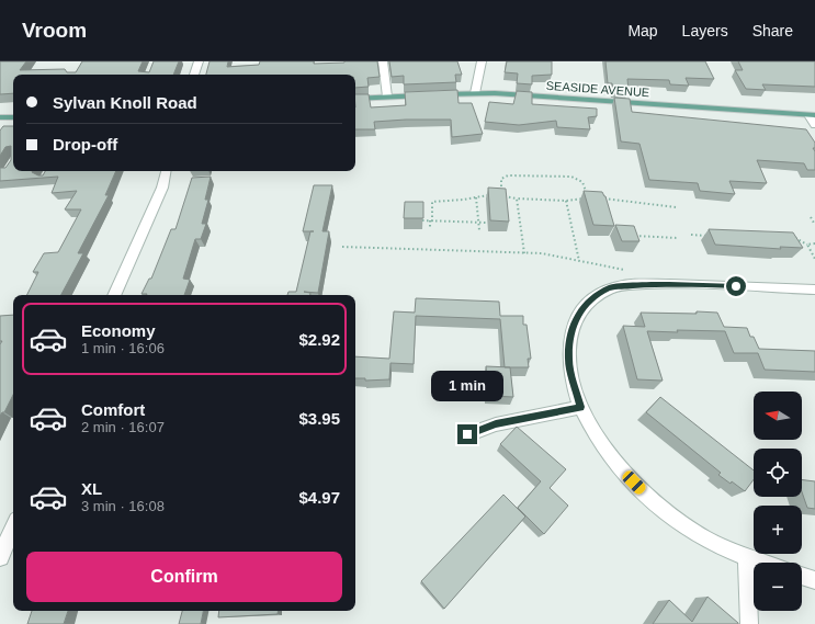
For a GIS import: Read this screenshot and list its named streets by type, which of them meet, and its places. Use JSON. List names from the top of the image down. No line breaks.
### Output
{"streets":{"main road":["SEASIDE AVENUE"]},"north":"left","page":{"header":"Vroom","nav":["Map","Layers","Share"],"banner":["Sylvan Knoll Road","Drop-off"],"list":[{"name":"Economy","note":"1 min · 16:06","value":"$2.92"},{"name":"Comfort","note":"2 min · 16:07","value":"$3.95"},{"name":"XL","note":"3 min · 16:08","value":"$4.97"}],"bubble":"1 min","map_buttons":["+","−"],"buttons":"Confirm"}}
